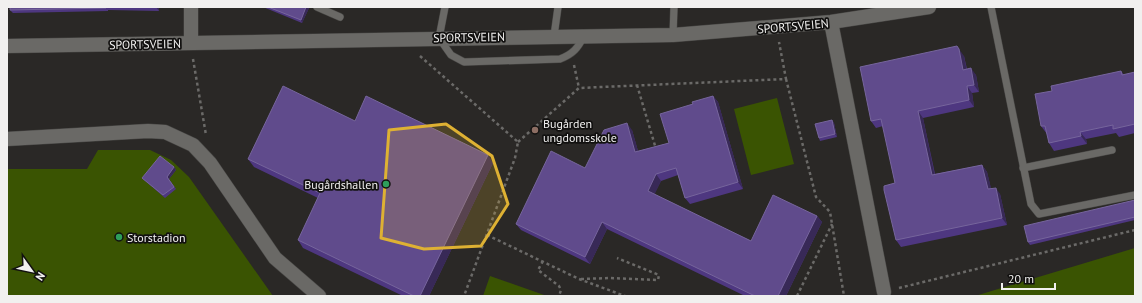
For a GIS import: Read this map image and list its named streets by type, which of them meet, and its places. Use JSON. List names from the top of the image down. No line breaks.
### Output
{"streets":{"street":["SPORTSVEIEN"]},"places":["Bugården ungdomsskole","Bugårdshallen","Storstadion"],"scale_bar":"20 m","north":"bottom right"}
